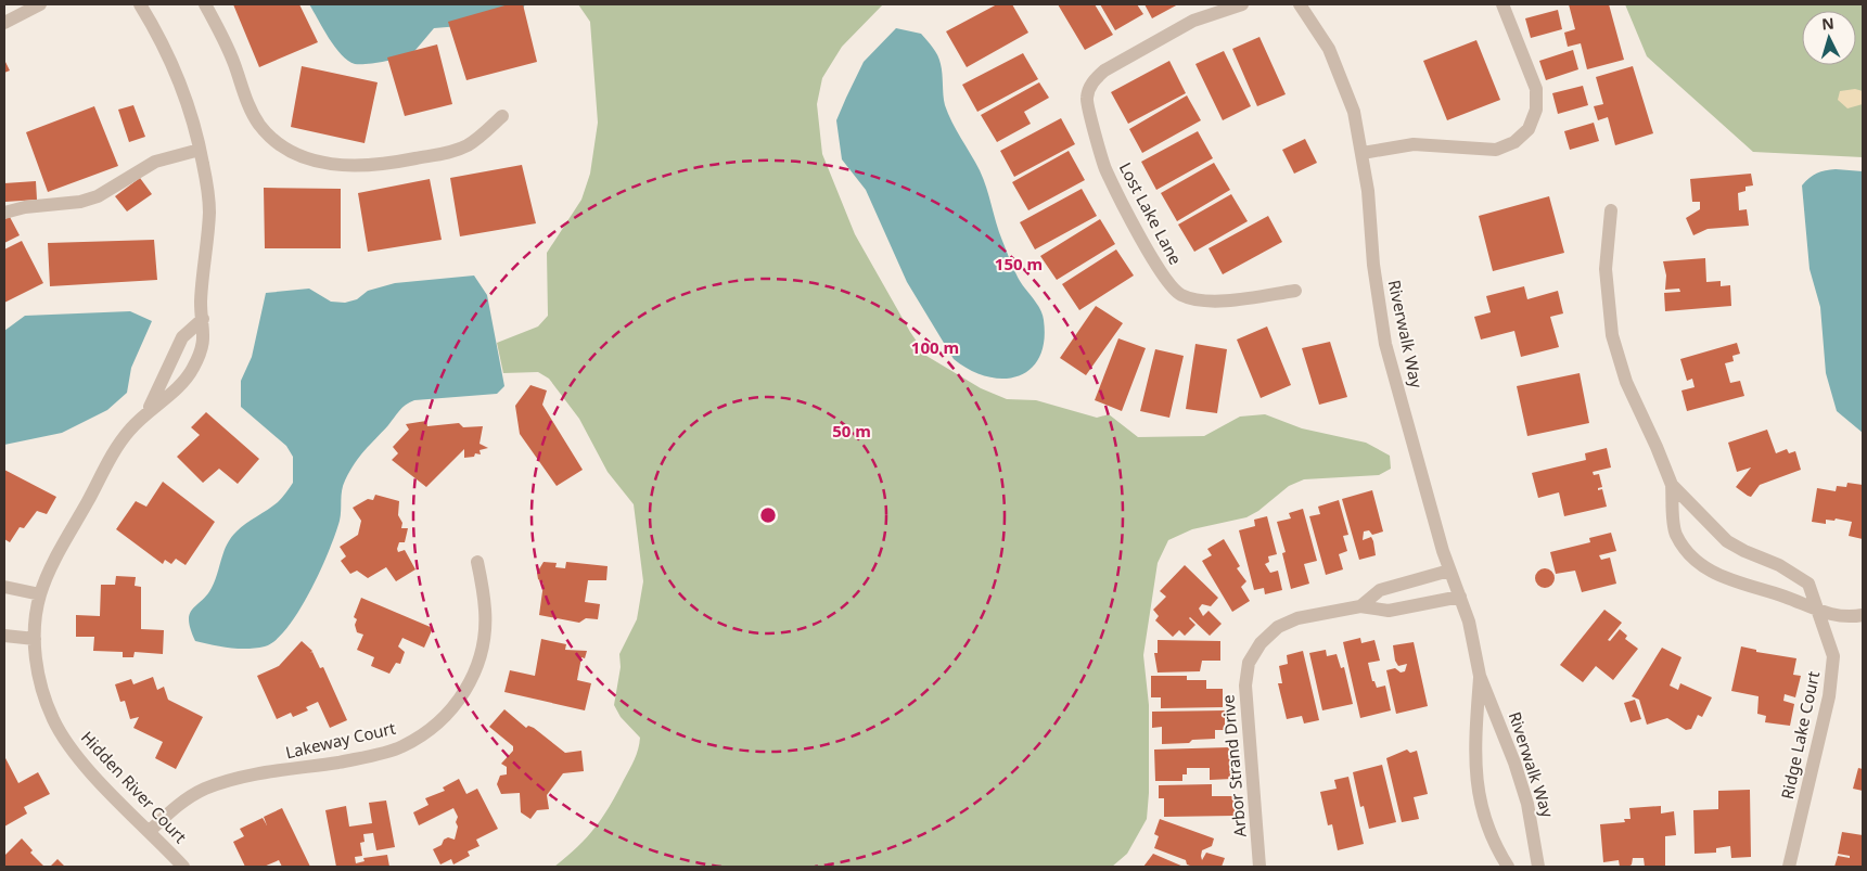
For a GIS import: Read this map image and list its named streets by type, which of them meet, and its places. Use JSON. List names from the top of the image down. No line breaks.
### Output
{"streets":{"street":["Lost Lake Lane","Riverwalk Way","Ridge Lake Court","Lakeway Court","Arbor Strand Drive","Hidden River Court"]},"crossings":[["Riverwalk Way","Arbor Strand Drive"],["Lakeway Court","Hidden River Court"]],"north":"top","rings":["150 m","100 m","50 m"]}
